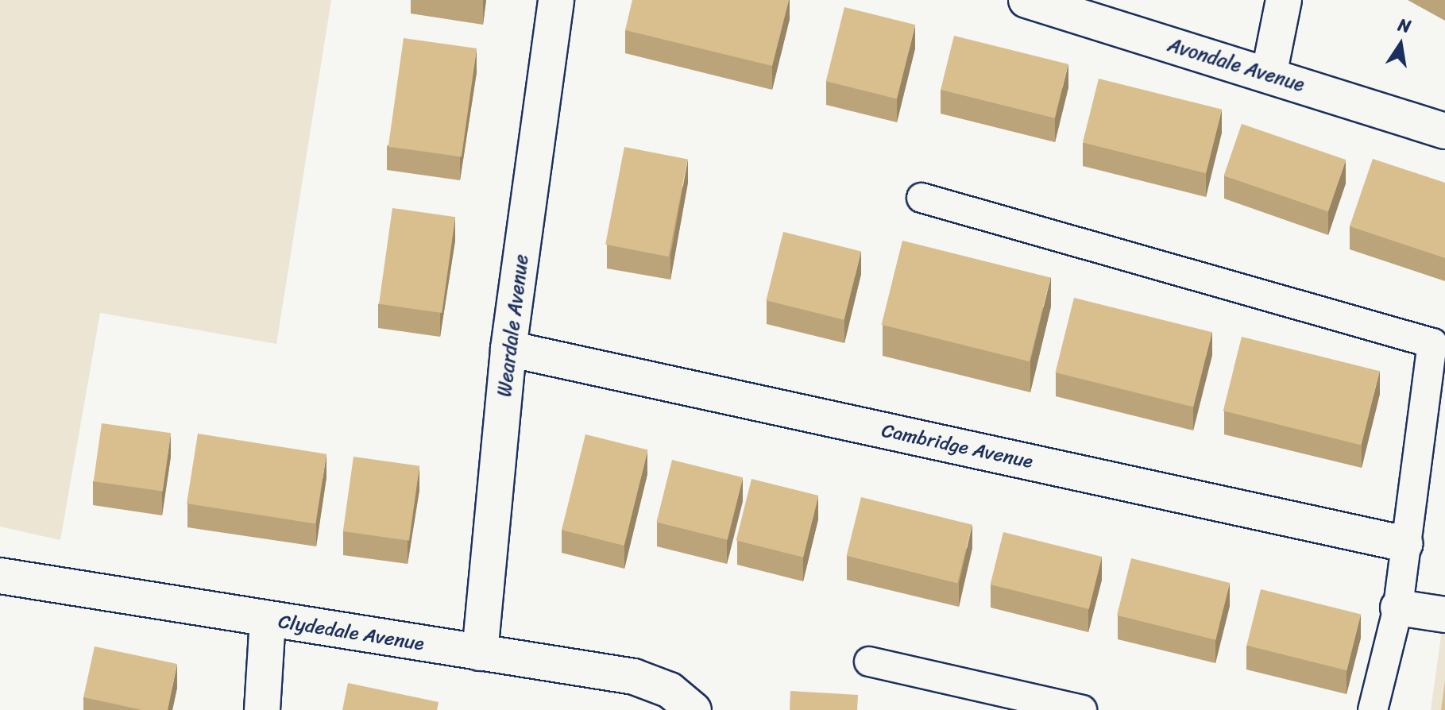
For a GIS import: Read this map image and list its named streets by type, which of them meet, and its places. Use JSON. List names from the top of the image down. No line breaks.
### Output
{"streets":{"street":["Avondale Avenue","Weardale Avenue","Cambridge Avenue","Clydedale Avenue"]},"crossings":[["Weardale Avenue","Cambridge Avenue"],["Weardale Avenue","Clydedale Avenue"]],"north":"top"}
